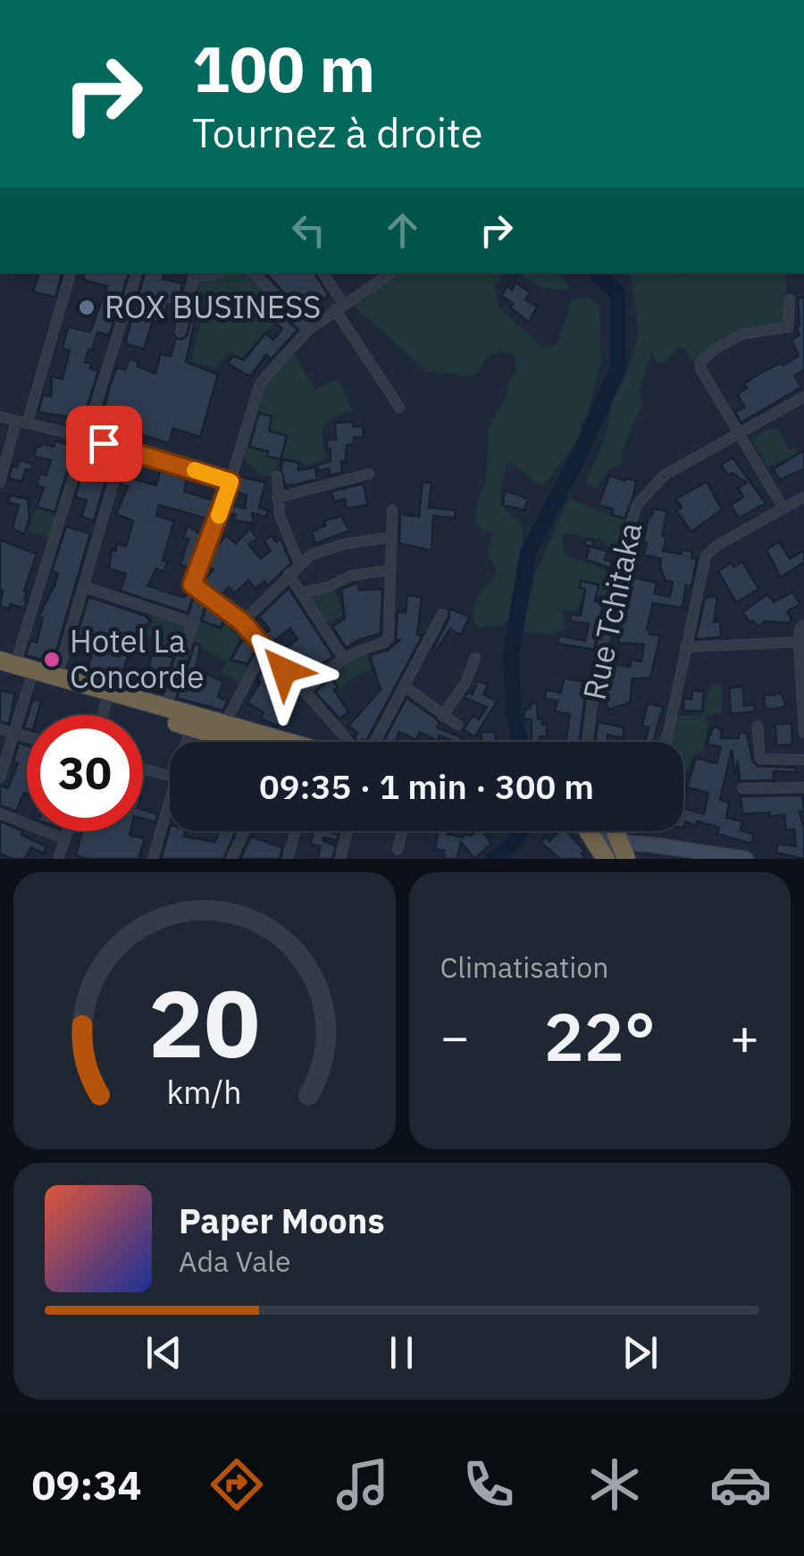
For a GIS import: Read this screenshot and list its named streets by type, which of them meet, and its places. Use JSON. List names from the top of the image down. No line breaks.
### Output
{"streets":{"street":["Rue Tchitaka"]},"places":["ROX BUSINESS","Hotel La Concorde"],"page":{"turn":["100 m","Tournez à droite"],"limit":"30","trip":"09:35 · 1 min · 300 m","tile":"Climatisation","heat":["−","22°","+"],"song":["Paper Moons","Ada Vale"],"tabs":"09:34","gauge":["20","km/h"]}}
